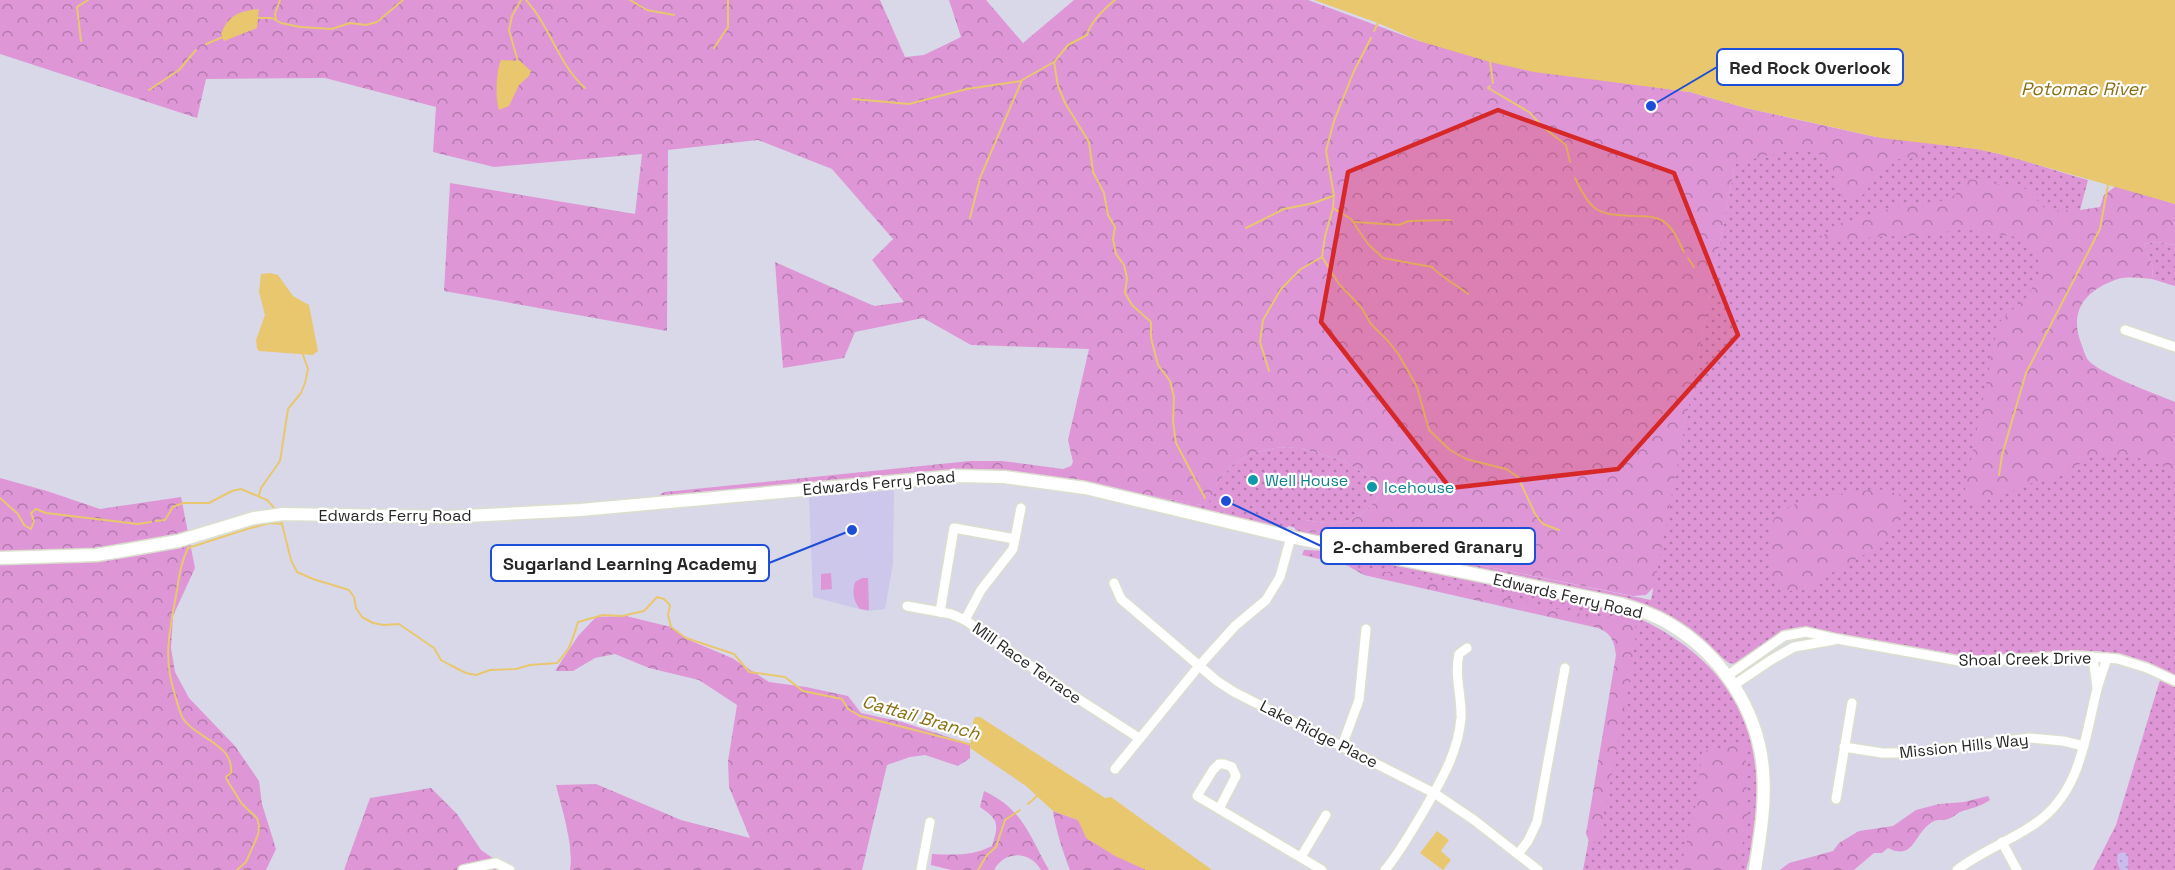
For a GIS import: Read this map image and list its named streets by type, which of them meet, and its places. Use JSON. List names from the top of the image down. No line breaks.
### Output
{"streets":{"main road":["Edwards Ferry Road"],"street":["Shoal Creek Drive","Mill Race Terrace","Lake Ridge Place","Mission Hills Way"]},"crossings":[["Edwards Ferry Road","Shoal Creek Drive"]],"water":["Potomac River","Cattail Branch"],"places":["Red Rock Overlook","Well House","Icehouse","2-chambered Granary","Sugarland Learning Academy"]}
